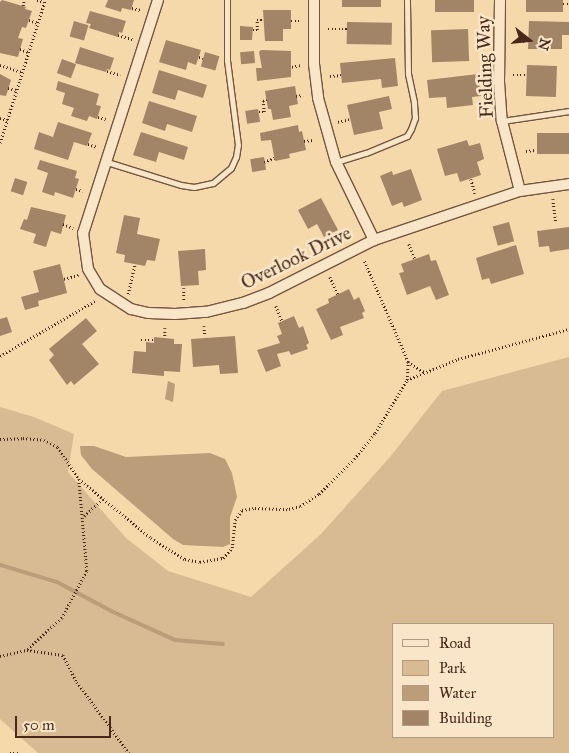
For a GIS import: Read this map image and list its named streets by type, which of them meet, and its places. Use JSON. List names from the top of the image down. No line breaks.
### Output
{"streets":{"street":["Fielding Way","Overlook Drive"]},"crossings":[["Fielding Way","Overlook Drive"]],"legend":["Road","Park","Water","Building"],"scale_bar":"50 m","north":"right"}
